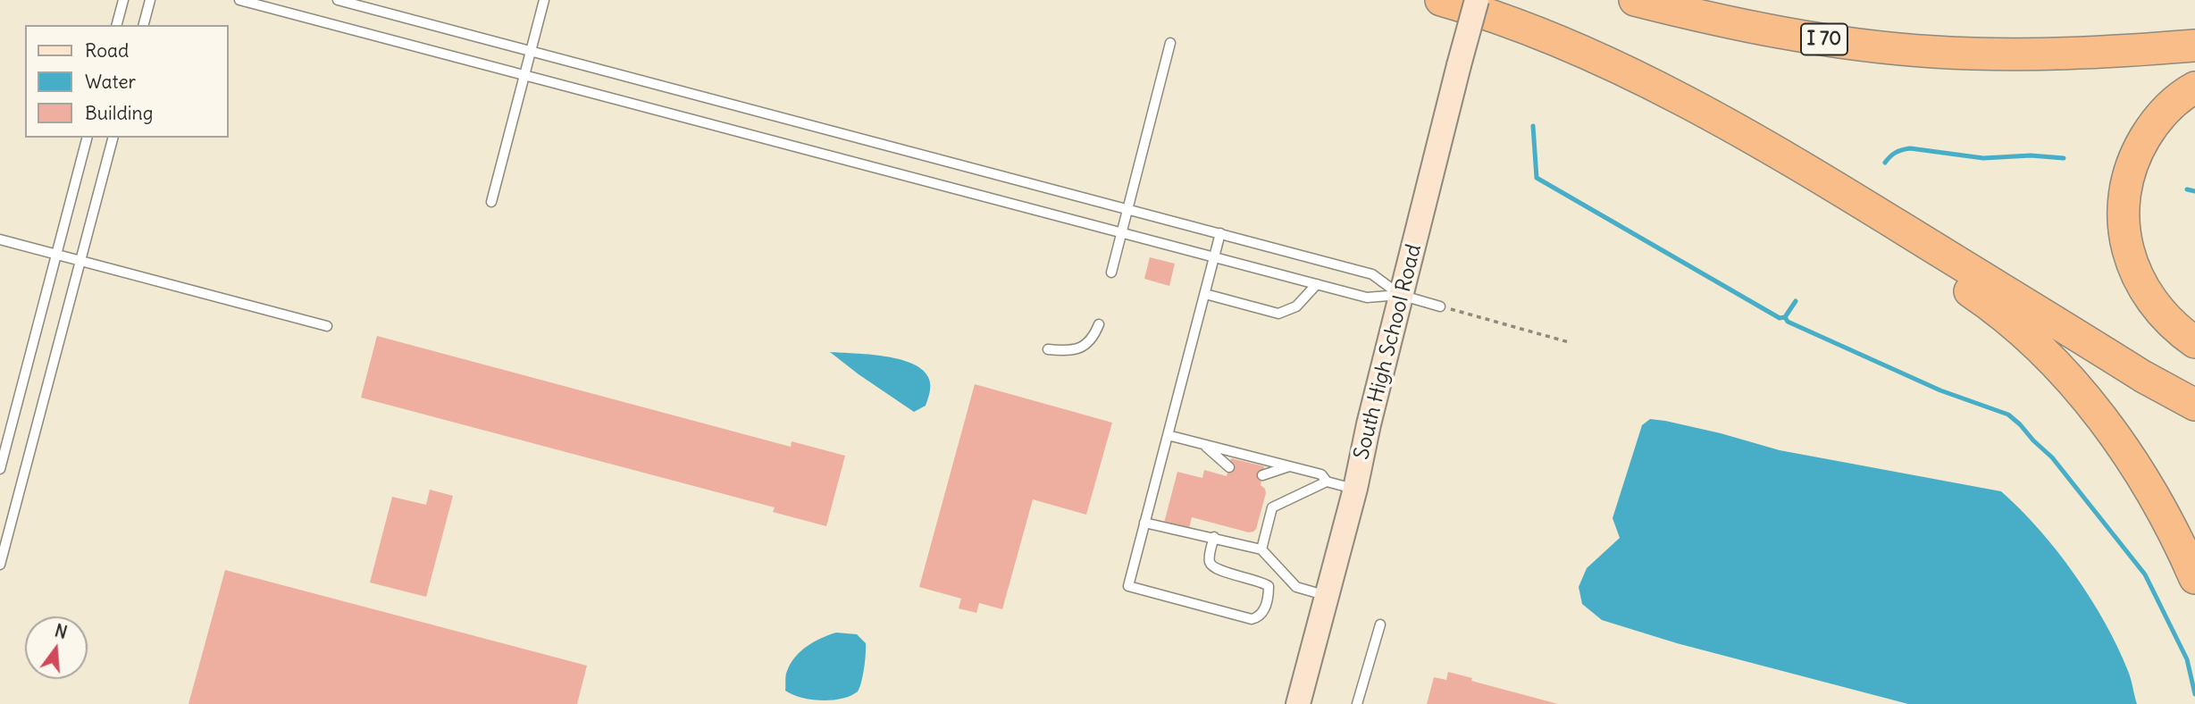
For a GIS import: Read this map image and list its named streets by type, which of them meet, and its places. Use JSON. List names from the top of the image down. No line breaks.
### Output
{"streets":{"highway":["I 70"],"street":["South High School Road"]},"legend":["Road","Water","Building"],"north":"top"}
